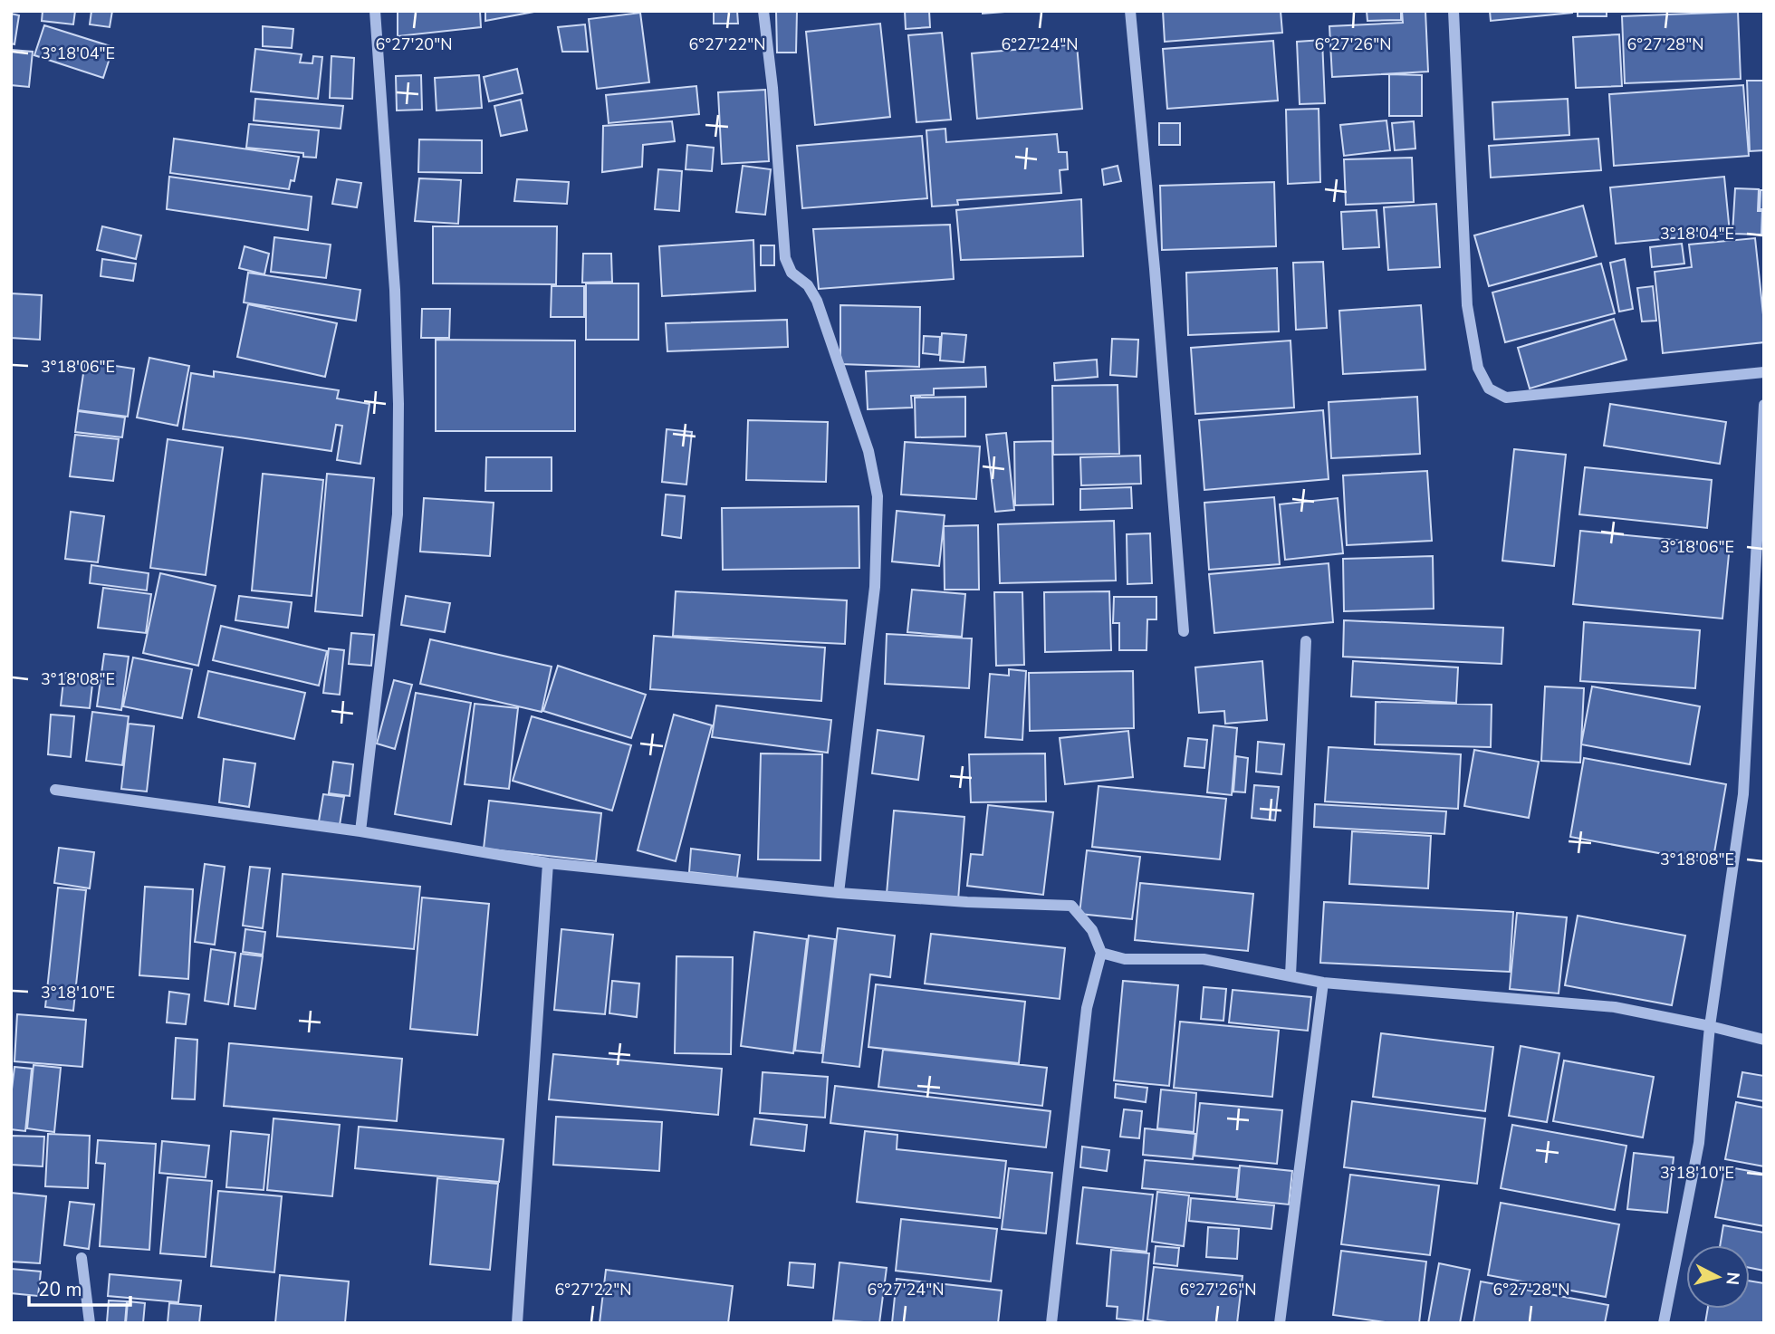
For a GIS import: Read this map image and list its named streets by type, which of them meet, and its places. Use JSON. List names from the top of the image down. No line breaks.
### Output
{"scale_bar":"20 m","north":"right","coordinates":["6°27'20\"N","6°27'22\"N","6°27'24\"N","6°27'26\"N","6°27'28\"N","3°18'04\"E","3°18'06\"E","3°18'08\"E","3°18'10\"E"]}
